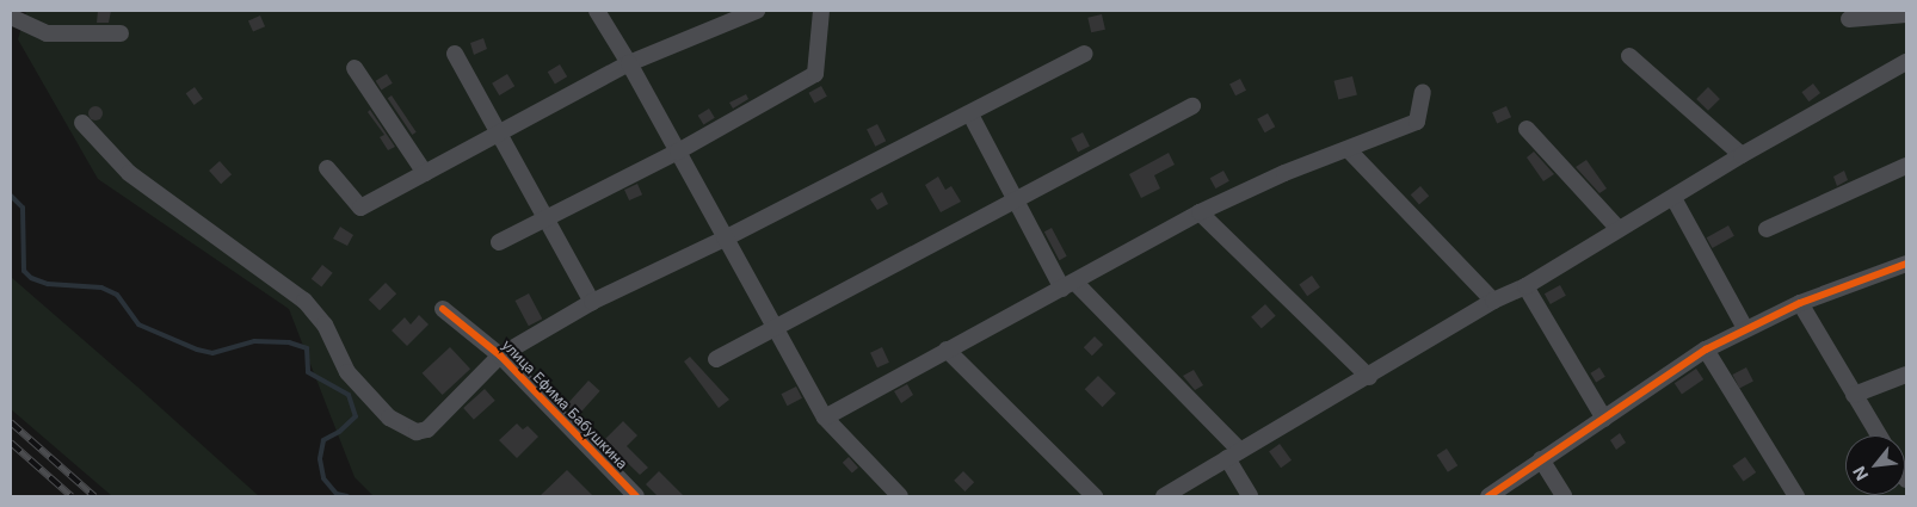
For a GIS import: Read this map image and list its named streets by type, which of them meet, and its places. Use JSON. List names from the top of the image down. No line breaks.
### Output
{"streets":{"street":["улица Ефима Бабушкина"]},"north":"bottom left"}
